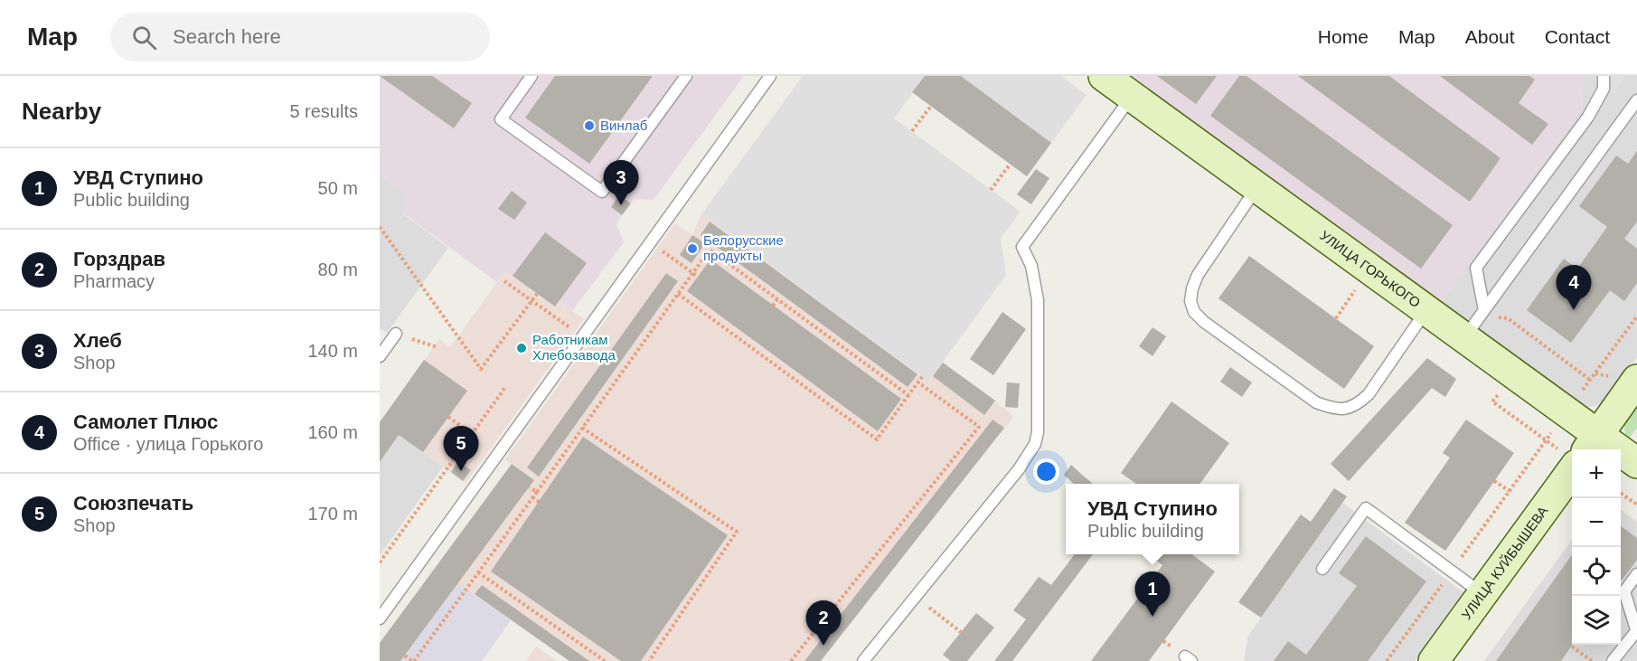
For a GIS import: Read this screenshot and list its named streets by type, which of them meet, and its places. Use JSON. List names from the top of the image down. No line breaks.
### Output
{"streets":{"street":["УЛИЦА ГОРЬКОГО","УЛИЦА КУЙБЫШЕВА"]},"places":["Винлаб","Белорусские продукты","Работникам Хлебозавода"],"page":{"header":"Map","search":"Search here","nav":["Home","Map","About","Contact"],"heading":["Nearby","5 results"],"list":[{"mark":"1","name":"УВД Ступино","note":"Public building","value":"50 m"},{"mark":"2","name":"Горздрав","note":"Pharmacy","value":"80 m"},{"mark":"3","name":"Хлеб","note":"Shop","value":"140 m"},{"mark":"4","name":"Самолет Плюс","note":"Office · улица Горького","value":"160 m"},{"mark":"5","name":"Союзпечать","note":"Shop","value":"170 m"}],"pins":["3","4","5","1","2"],"map_buttons":["+","−"],"popup":["УВД Ступино","Public building"]}}
